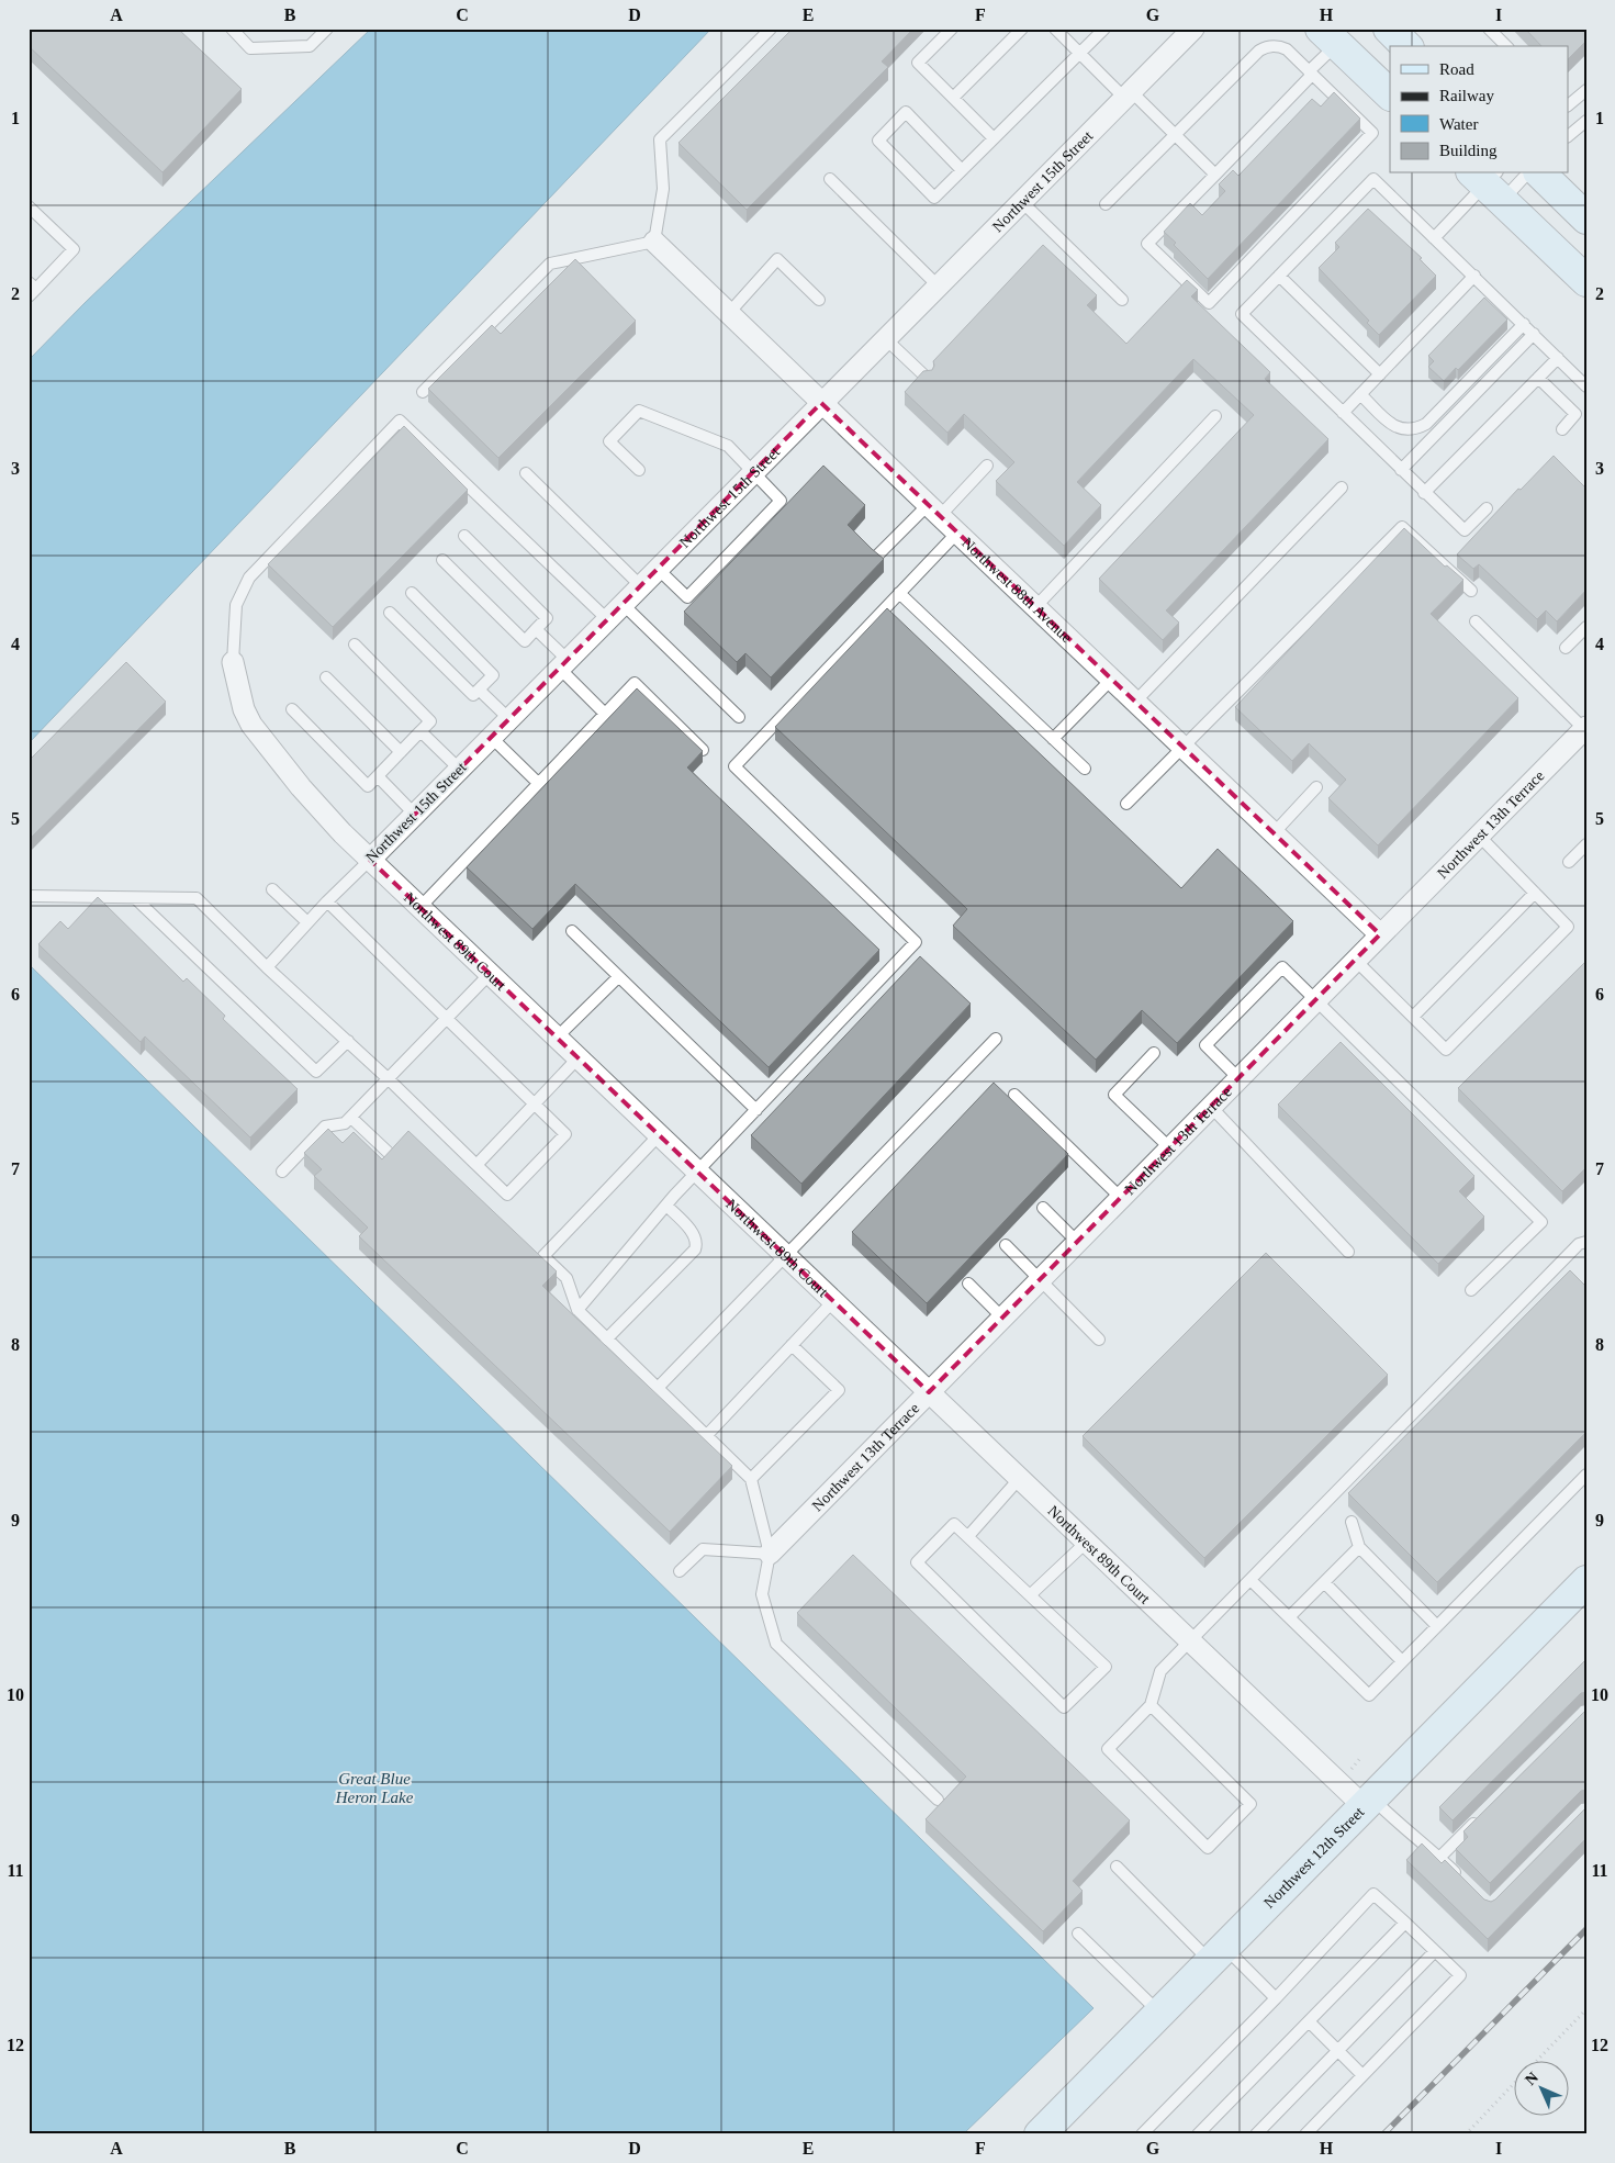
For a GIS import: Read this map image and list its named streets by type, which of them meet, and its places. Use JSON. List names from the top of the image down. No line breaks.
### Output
{"streets":{"main road":["Northwest 12th Street"],"street":["Northwest 15th Street","Northwest 88th Avenue","Northwest 13th Terrace","Northwest 89th Court"]},"crossings":[["Northwest 15th Street","Northwest 88th Avenue"],["Northwest 15th Street","Northwest 89th Court"],["Northwest 88th Avenue","Northwest 13th Terrace"],["Northwest 13th Terrace","Northwest 89th Court"],["Northwest 89th Court","Northwest 12th Street"]],"water":["Great Blue Heron Lake"],"legend":["Road","Railway","Water","Building"],"north":"top left","grid":{"columns":["A","B","C","D","E","F","G","H","I"],"rows":["1","2","3","4","5","6","7","8","9","10","11","12"]}}
